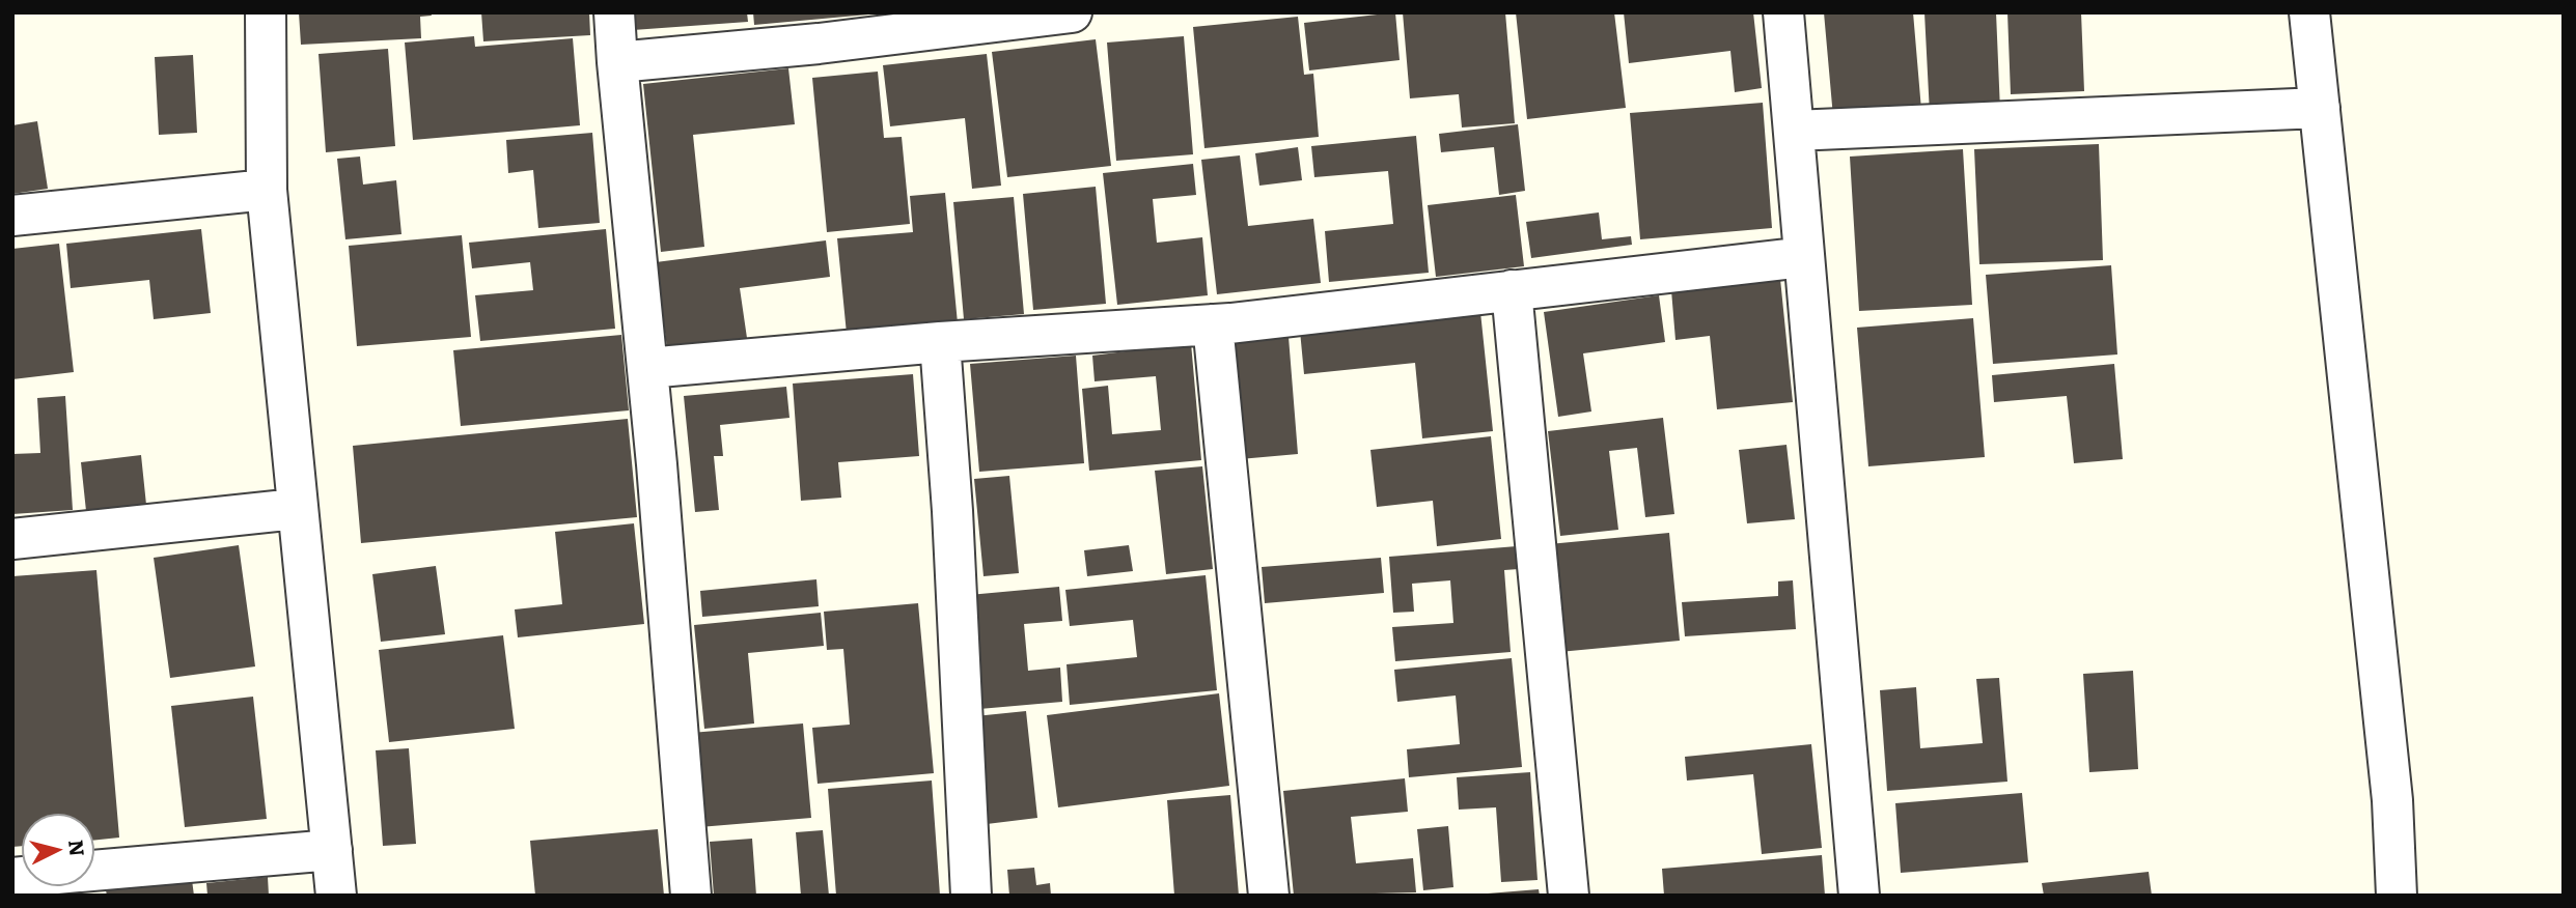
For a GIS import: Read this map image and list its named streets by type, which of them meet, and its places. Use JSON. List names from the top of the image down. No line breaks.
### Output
{"north":"right"}
